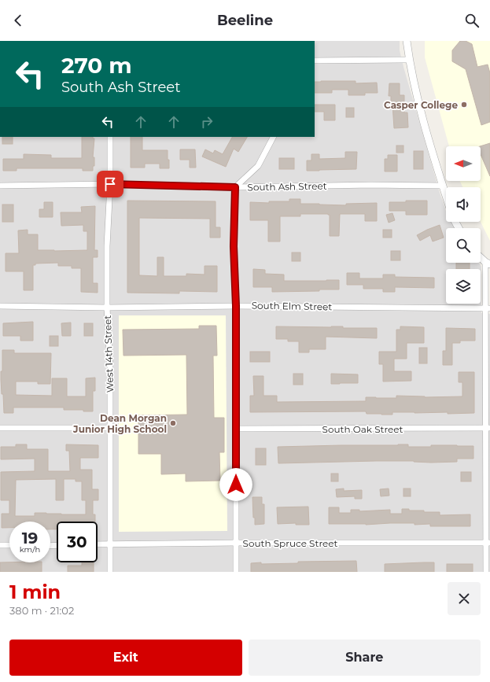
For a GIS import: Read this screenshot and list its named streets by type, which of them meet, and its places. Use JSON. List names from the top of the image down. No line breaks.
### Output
{"streets":{"street":["South Ash Street","South Elm Street","West 14th Street","South Oak Street","South Spruce Street"]},"crossings":[["South Ash Street","West 14th Street"],["South Elm Street","West 14th Street"],["West 14th Street","South Spruce Street"]],"places":["Casper College","Dean Morgan Junior High School"],"north":"left","page":{"header":"Beeline","turn":["270 m","South Ash Street"],"speed":"19 km/h","limit":"30","heading":["1 min","380 m · 21:02"],"buttons":["Exit","Share"]}}
